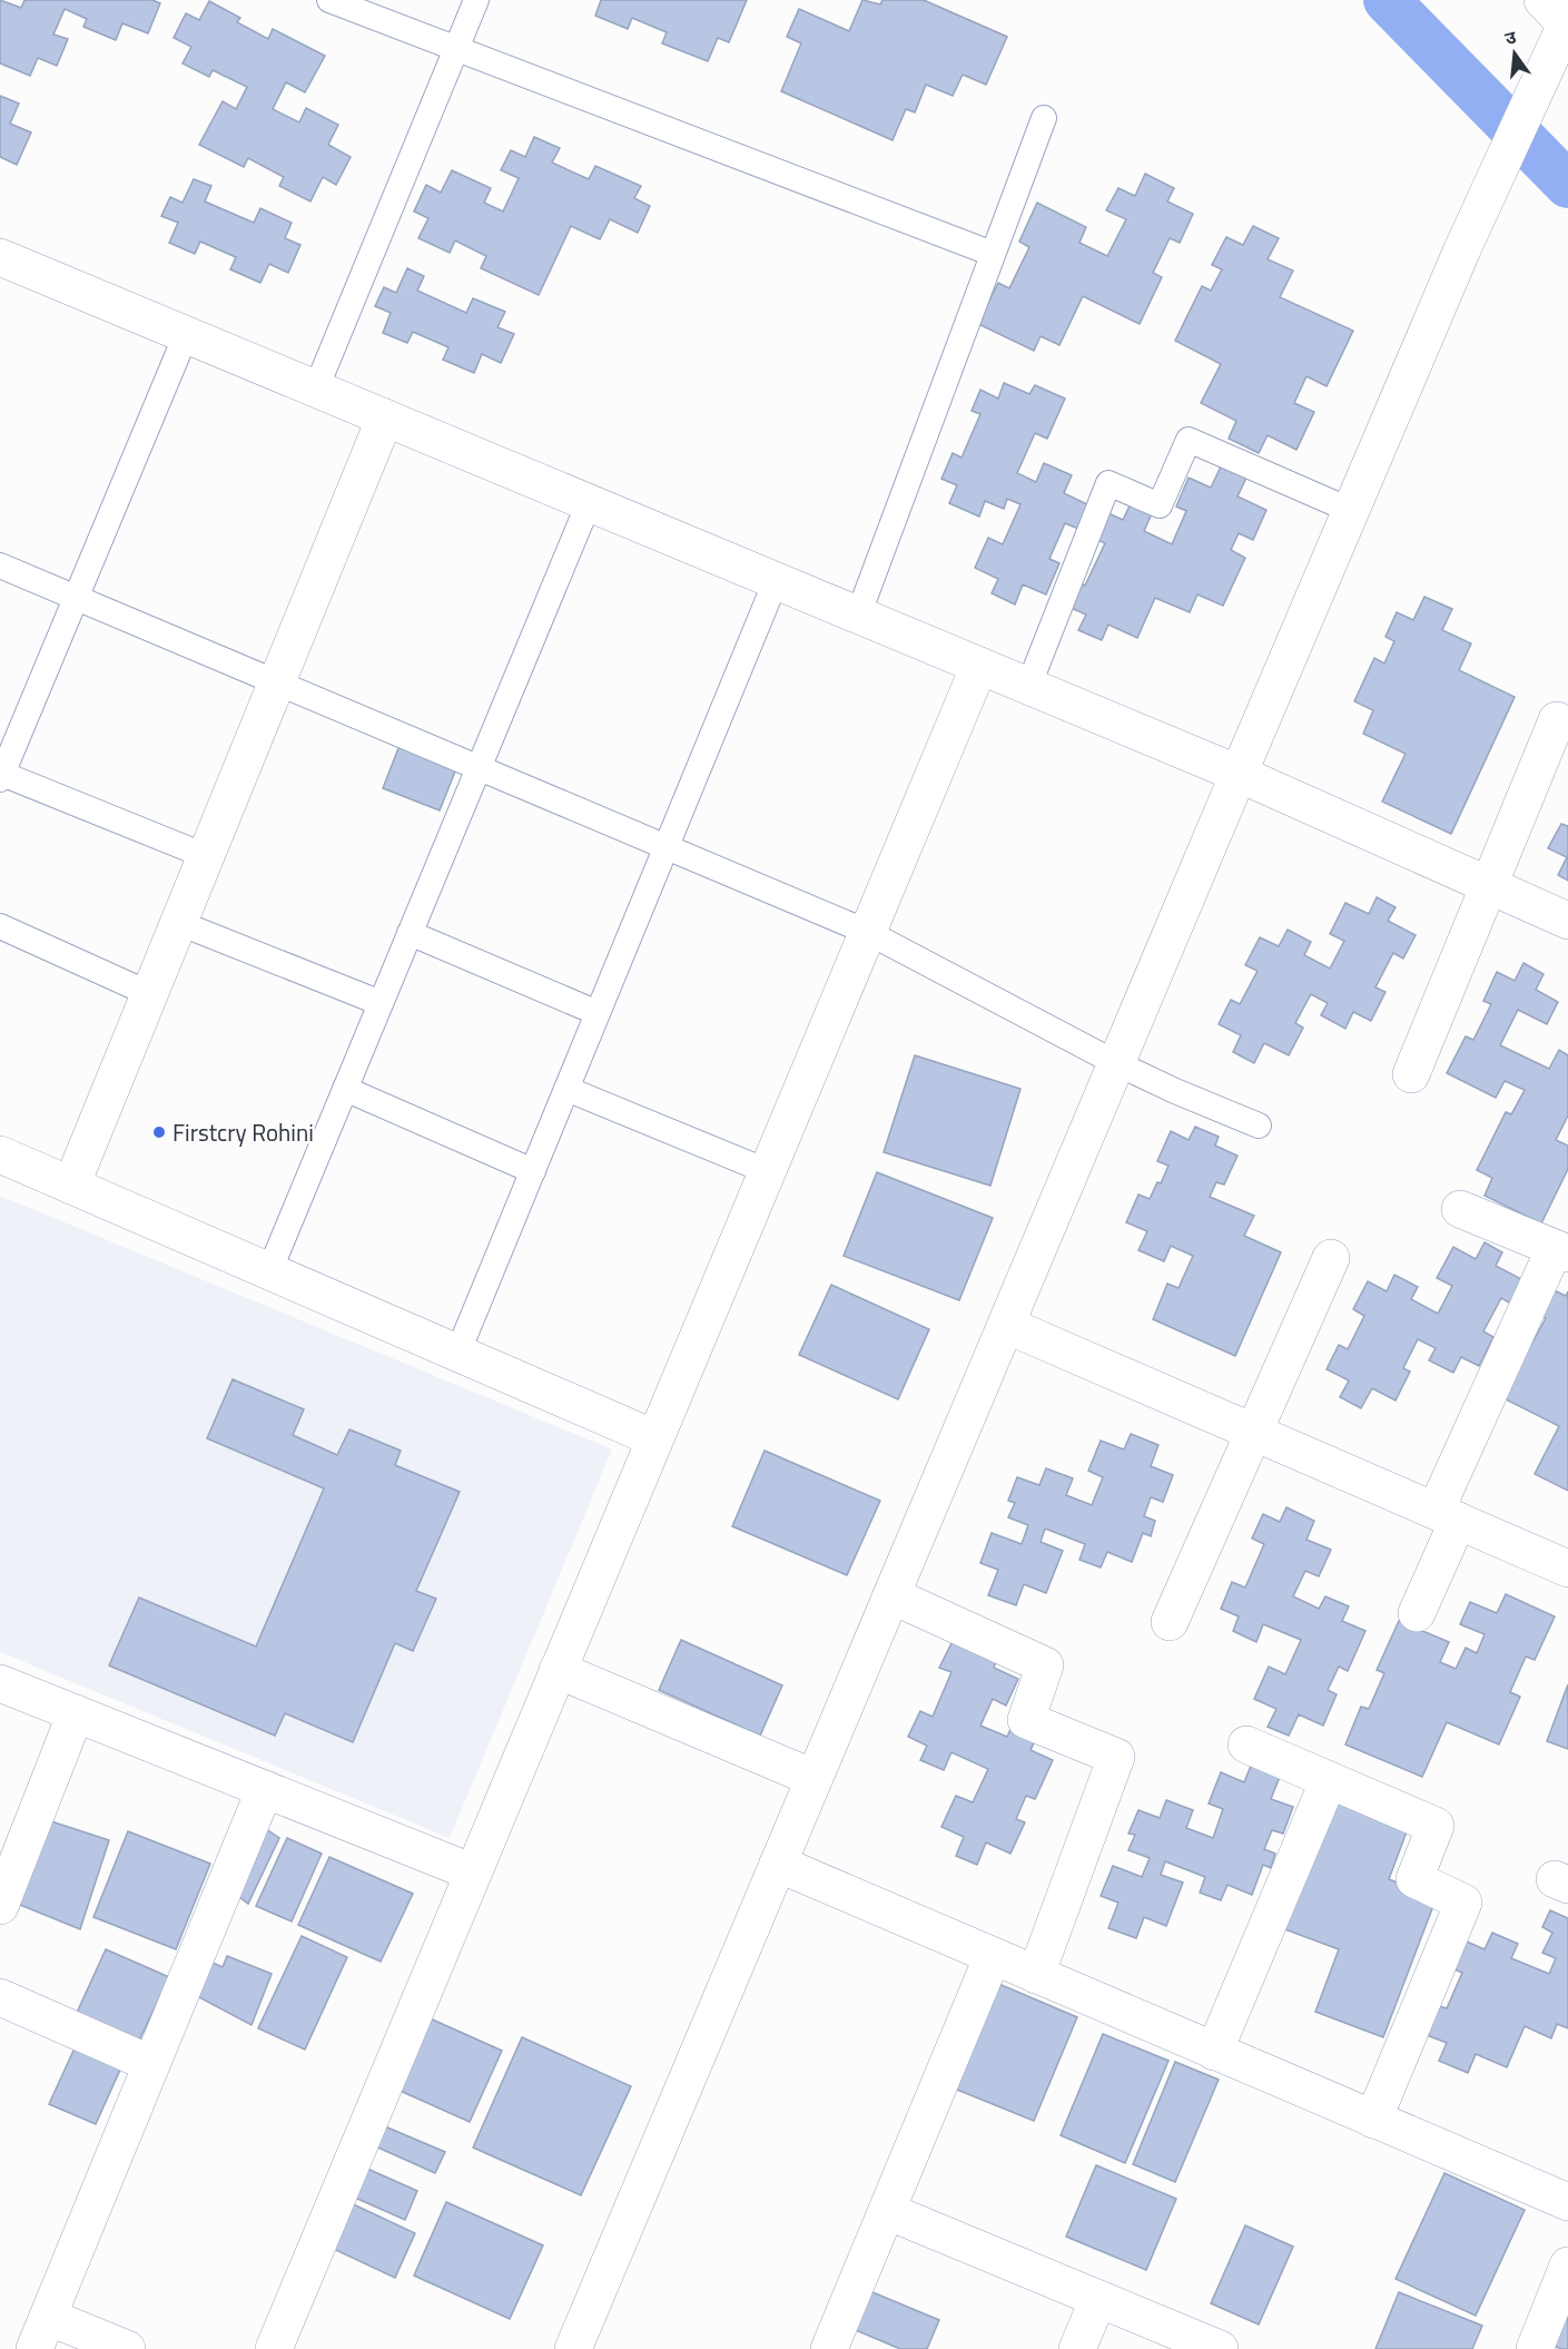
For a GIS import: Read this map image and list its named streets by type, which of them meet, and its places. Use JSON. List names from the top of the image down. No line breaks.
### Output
{"places":["Firstcry Rohini"],"north":"top"}
